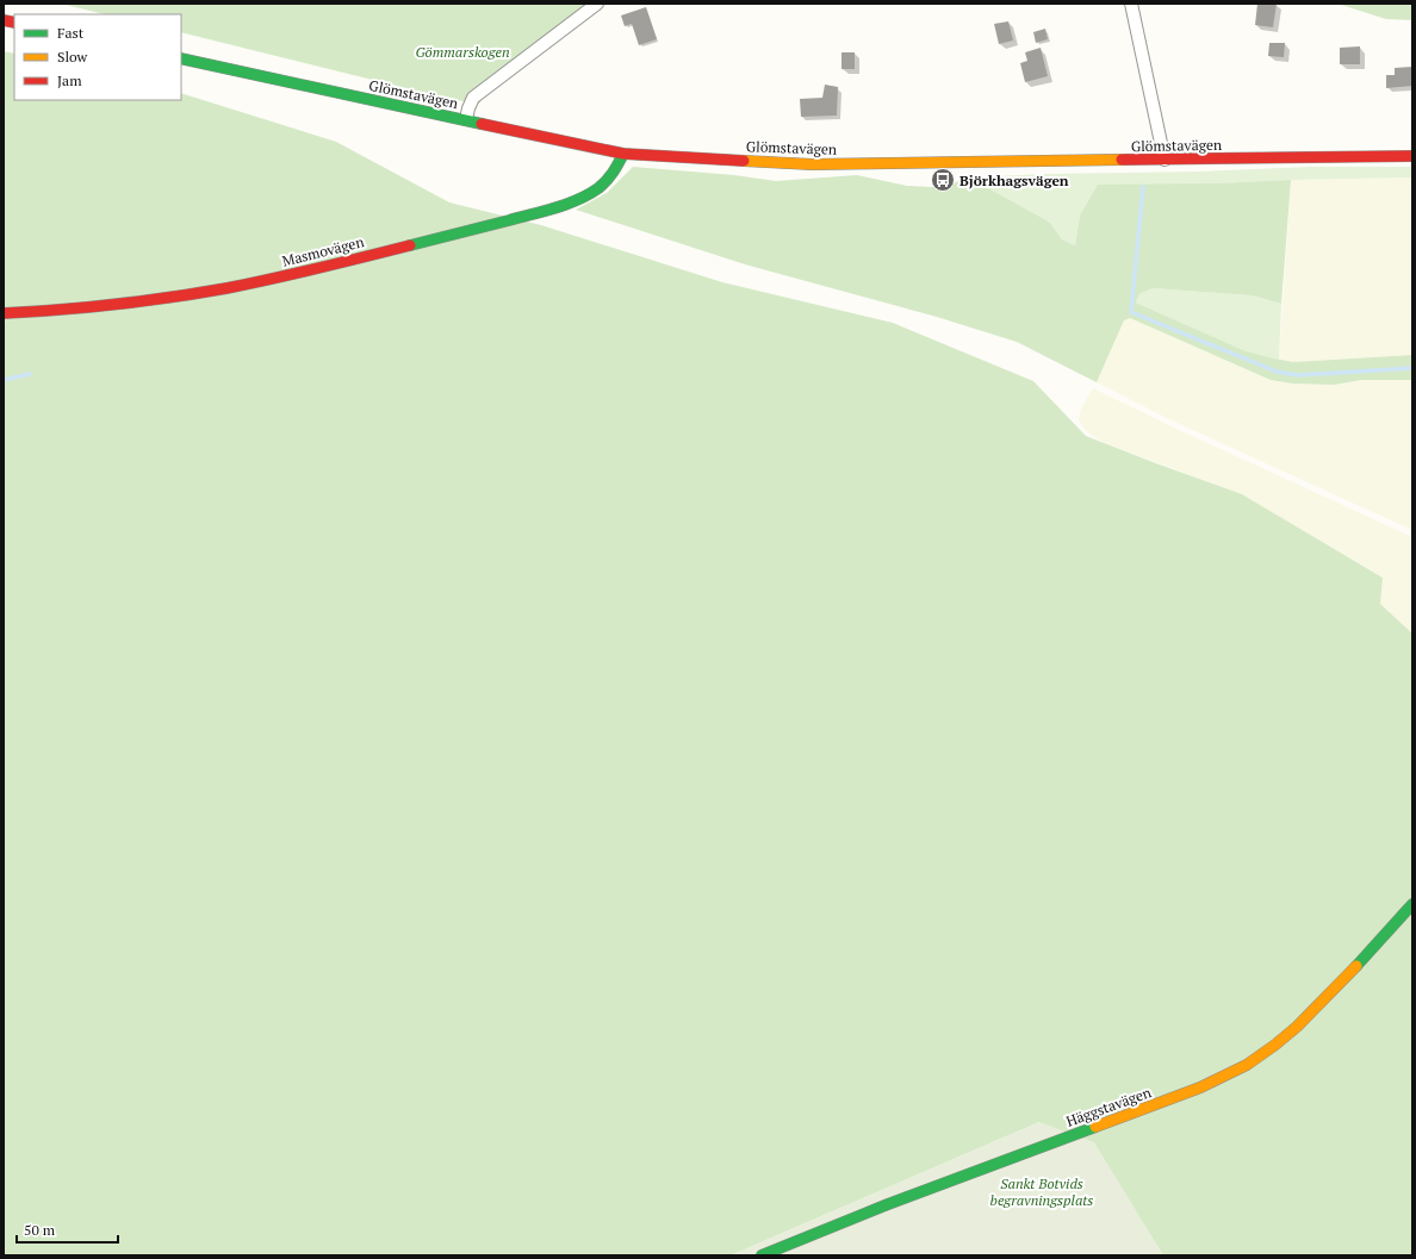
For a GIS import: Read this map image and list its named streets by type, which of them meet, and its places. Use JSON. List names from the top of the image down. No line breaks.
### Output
{"streets":{"street":["Glömstavägen","Masmovägen","Häggstavägen"]},"crossings":[["Glömstavägen","Masmovägen"]],"parks":["Gömmarskogen","Sankt Botvids begravningsplats"],"places":{"bus stop":["Björkhagsvägen"]},"legend":["Fast","Slow","Jam"],"scale_bar":"50 m"}
